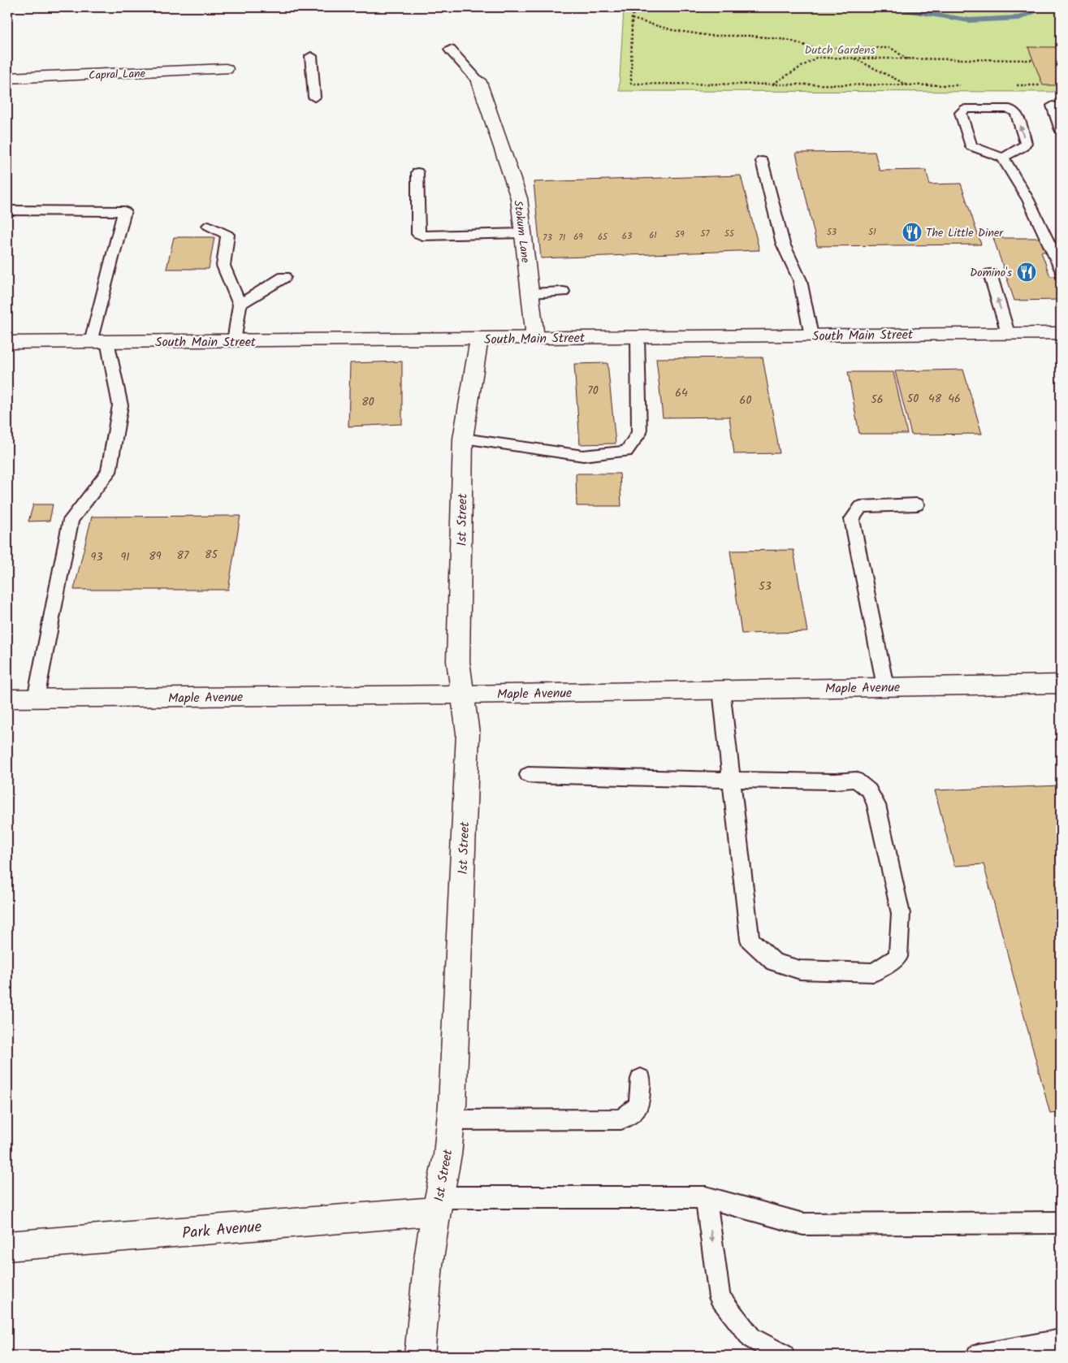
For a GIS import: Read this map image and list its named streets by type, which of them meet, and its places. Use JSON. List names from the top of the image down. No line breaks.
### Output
{"streets":{"street":["Capral Lane","Stokum Lane","South Main Street","1st Street","Maple Avenue","Park Avenue"]},"crossings":[["Stokum Lane","South Main Street"],["South Main Street","1st Street"],["1st Street","Maple Avenue"],["1st Street","Park Avenue"]],"parks":["Dutch Gardens"],"places":{"restaurant":["The Little Diner","Domino's"]},"house_numbers":["53","51","57","55","59","61","63","69","65","73","71","70","64","50","48","46","56","60","80","85","87","89","93","91","53"]}
